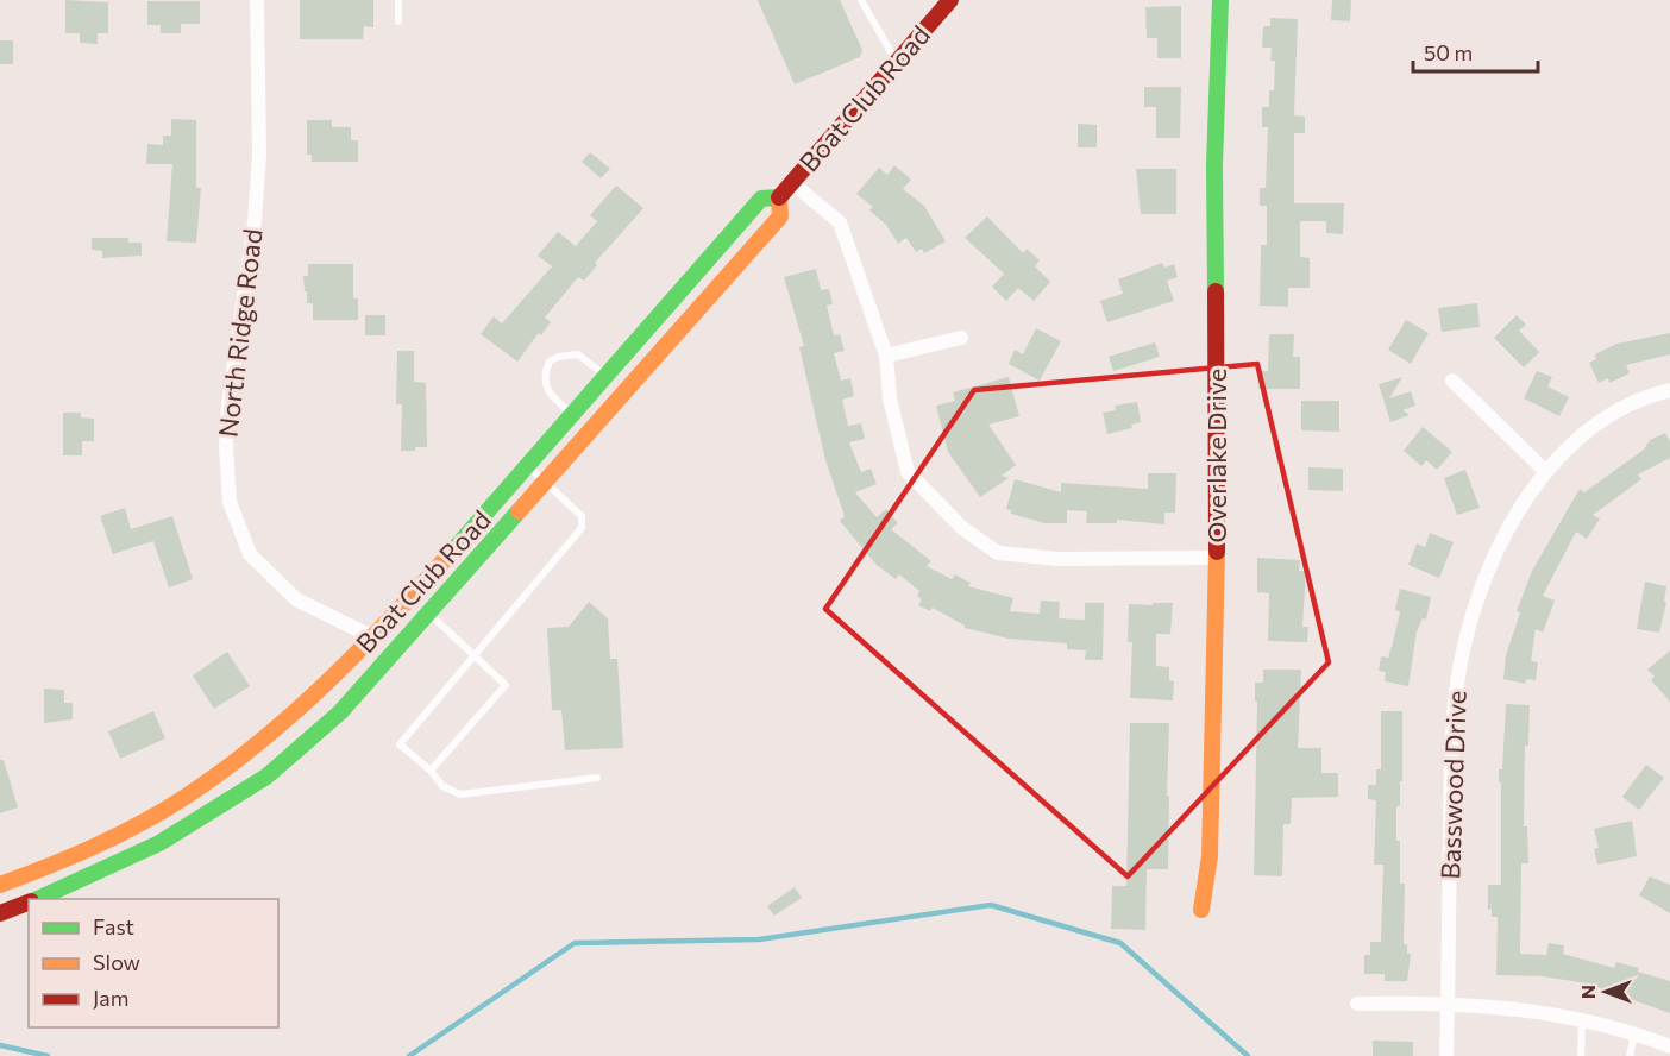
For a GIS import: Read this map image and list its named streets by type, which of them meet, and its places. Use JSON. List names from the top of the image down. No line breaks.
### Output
{"streets":{"main road":["Boat Club Road","Overlake Drive"],"street":["North Ridge Road","Basswood Drive"]},"crossings":[["Boat Club Road","North Ridge Road"]],"legend":["Fast","Slow","Jam"],"scale_bar":"50 m","north":"left"}
